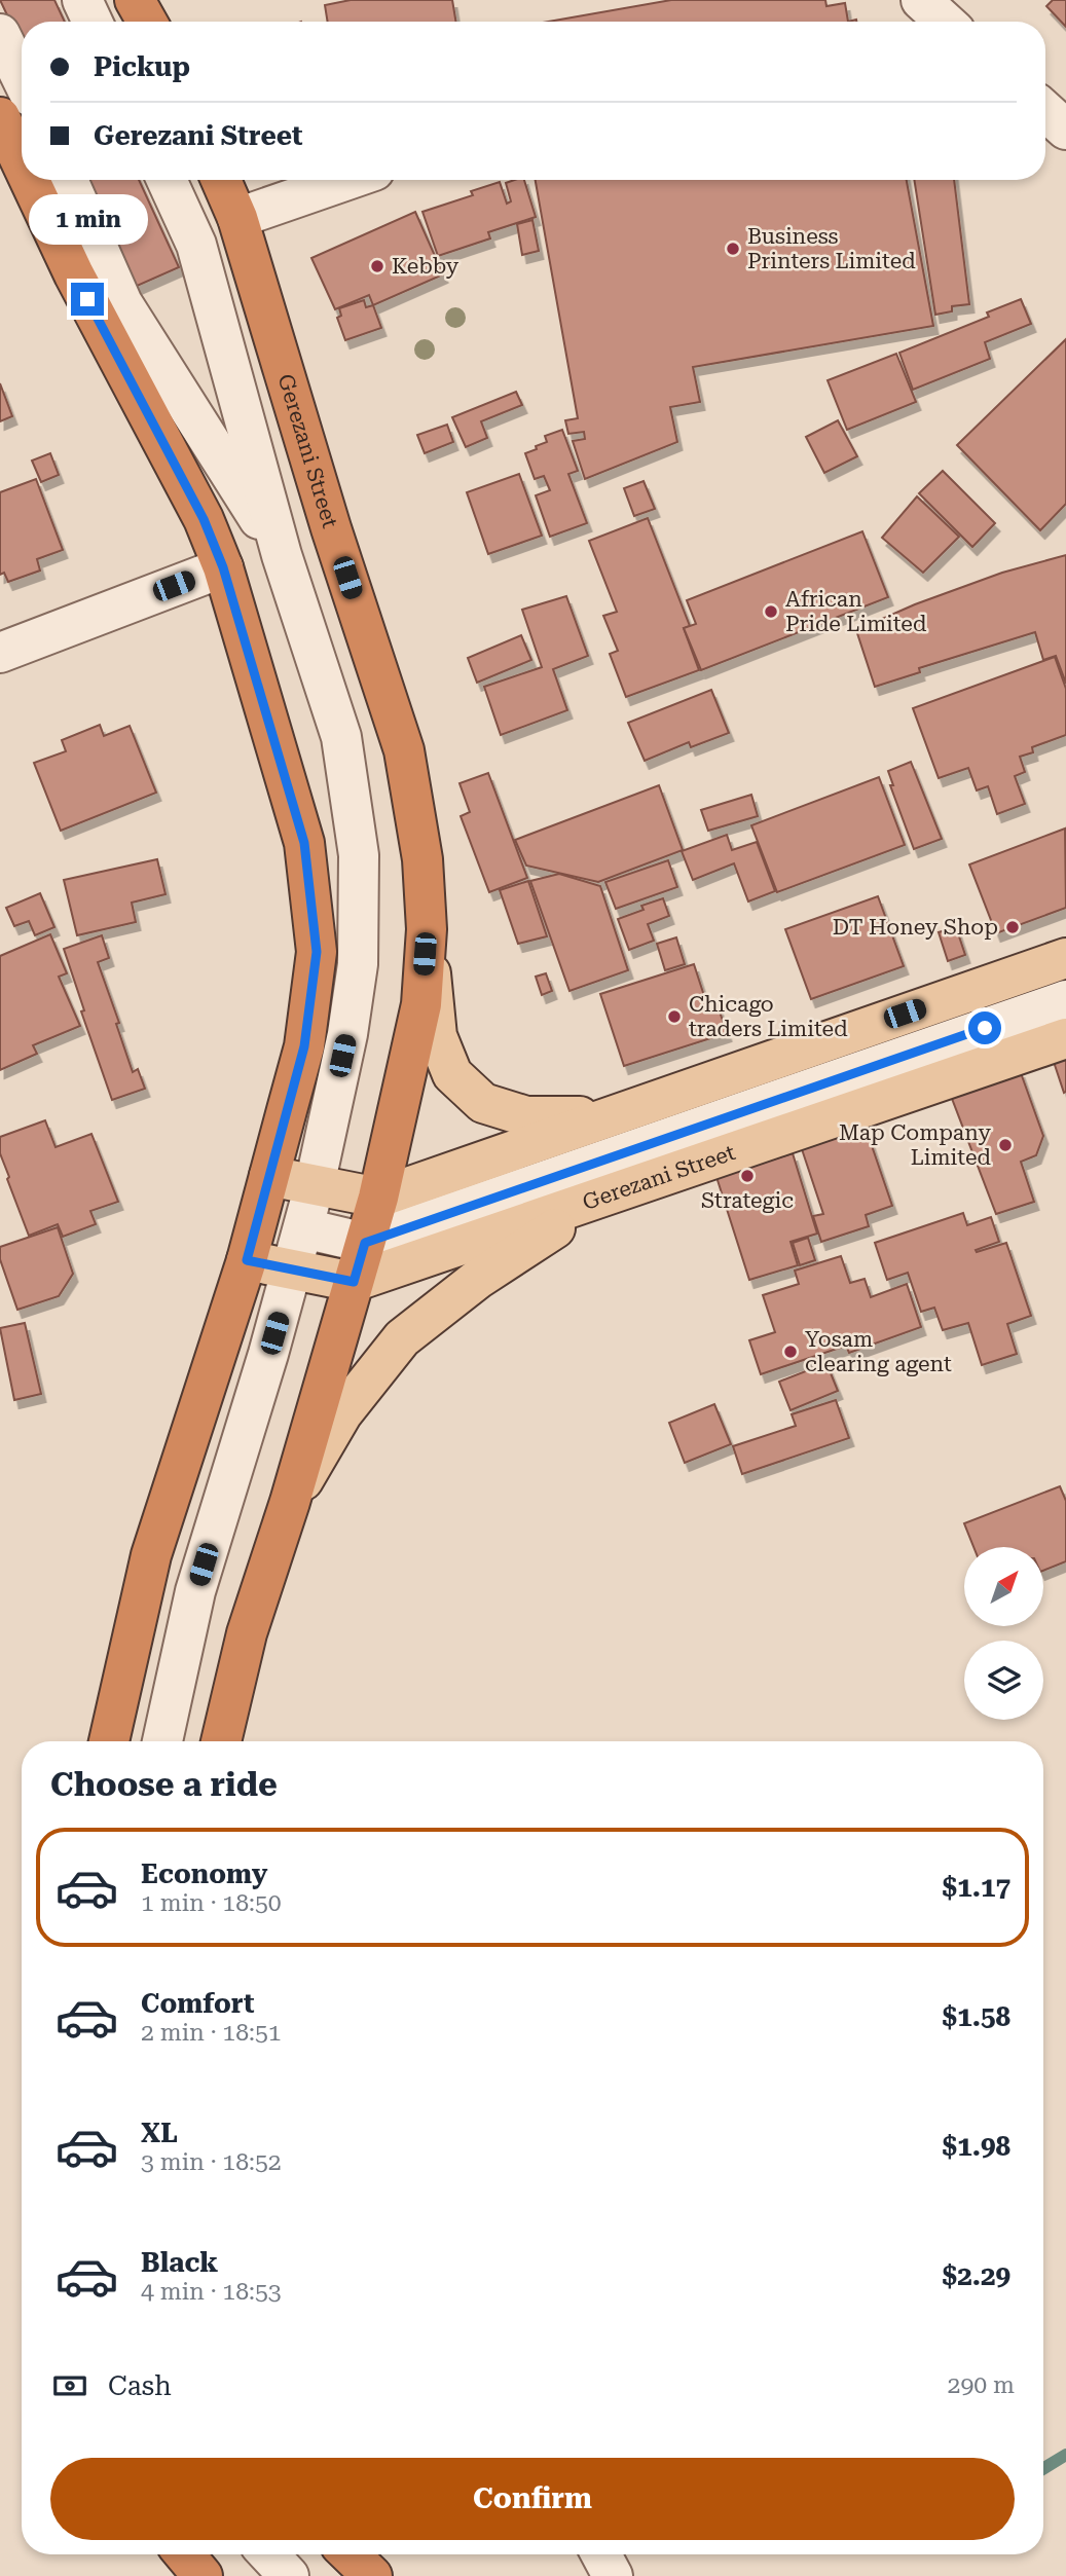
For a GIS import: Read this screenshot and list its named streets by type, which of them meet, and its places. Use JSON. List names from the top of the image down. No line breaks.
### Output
{"streets":{"highway":["Gerezani Street"]},"places":["Business Printers Limited","Kebby","African Pride Limited","DT Honey Shop","Chicago traders Limited","Map Company Limited","Strategic","Yosam clearing agent"],"north":"top right","page":{"banner":["Pickup","Gerezani Street"],"bubble":"1 min","heading":"Choose a ride","list":[{"name":"Economy","note":"1 min · 18:50","value":"$1.17"},{"name":"Comfort","note":"2 min · 18:51","value":"$1.58"},{"name":"XL","note":"3 min · 18:52","value":"$1.98"},{"name":"Black","note":"4 min · 18:53","value":"$2.29"}],"pay":["Cash","290 m"],"buttons":"Confirm"}}
